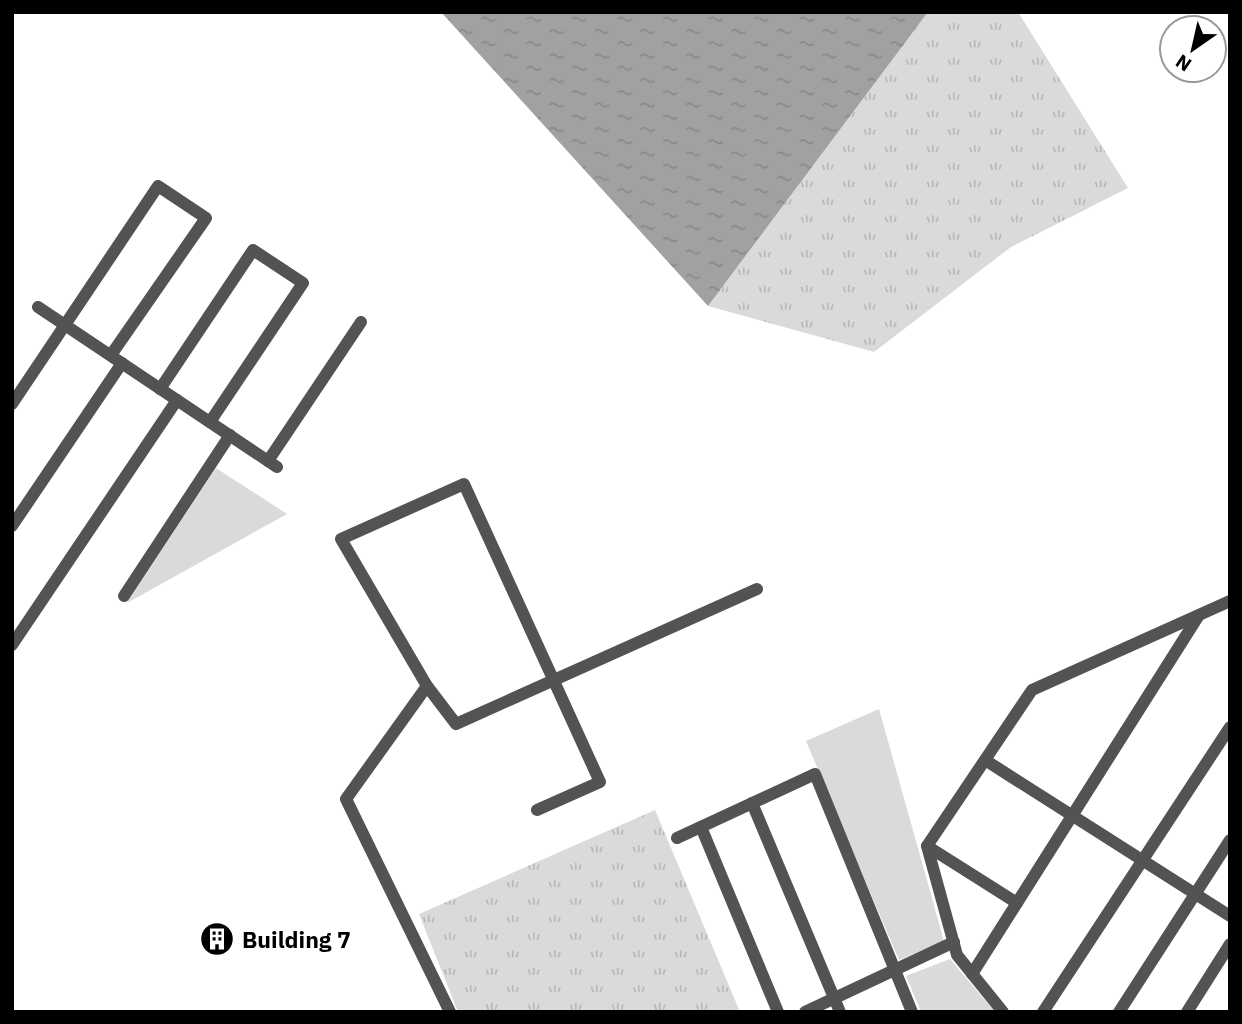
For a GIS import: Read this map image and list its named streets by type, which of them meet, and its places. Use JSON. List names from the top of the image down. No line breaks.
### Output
{"places":{"building":["Building 7"]},"north":"bottom left"}
